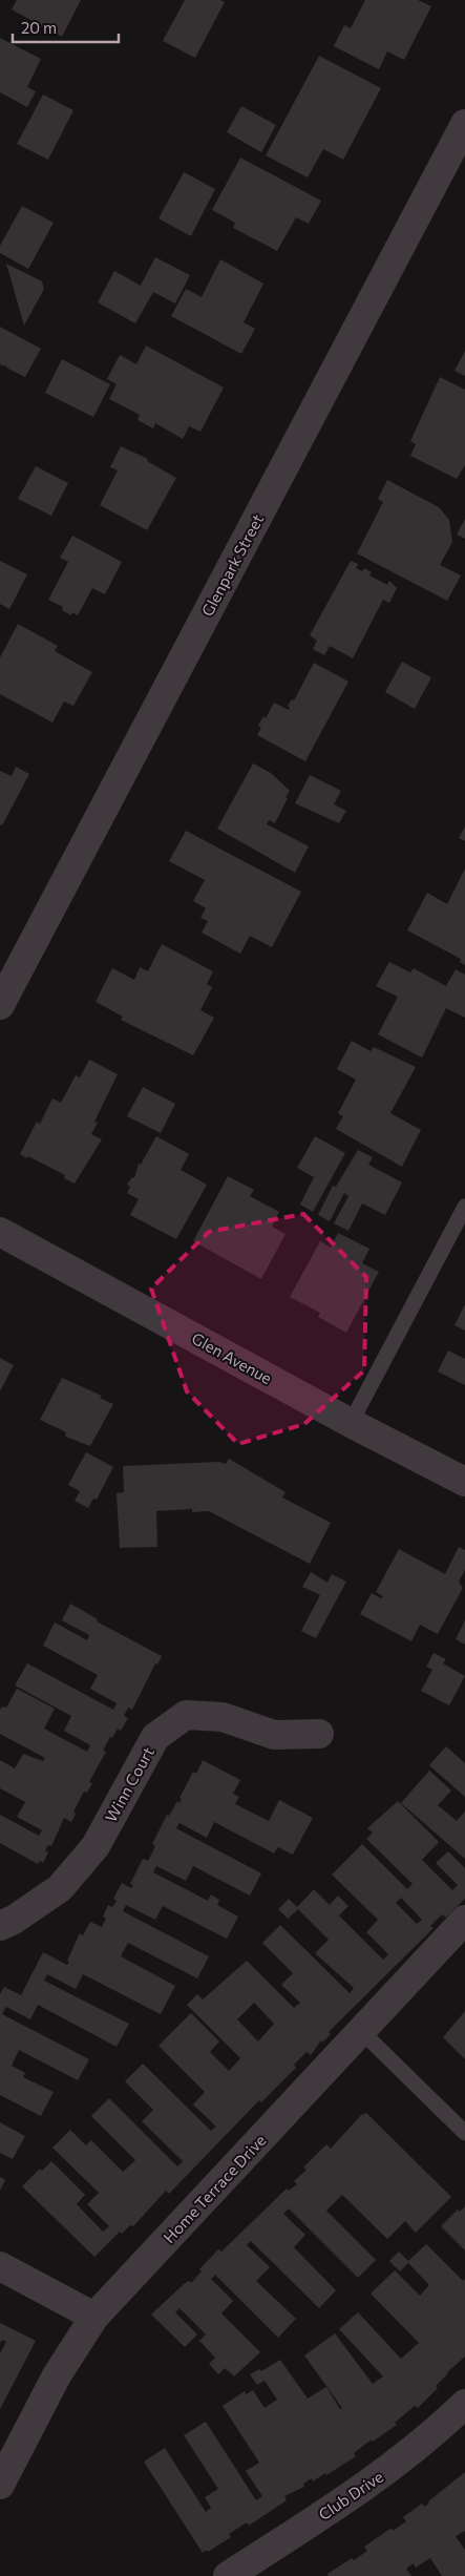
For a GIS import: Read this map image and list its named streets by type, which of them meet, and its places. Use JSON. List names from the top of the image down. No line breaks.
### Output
{"streets":{"street":["Glenpark Street","Glen Avenue","Winn Court","Home Terrace Drive","Club Drive"]},"scale_bar":"20 m"}
